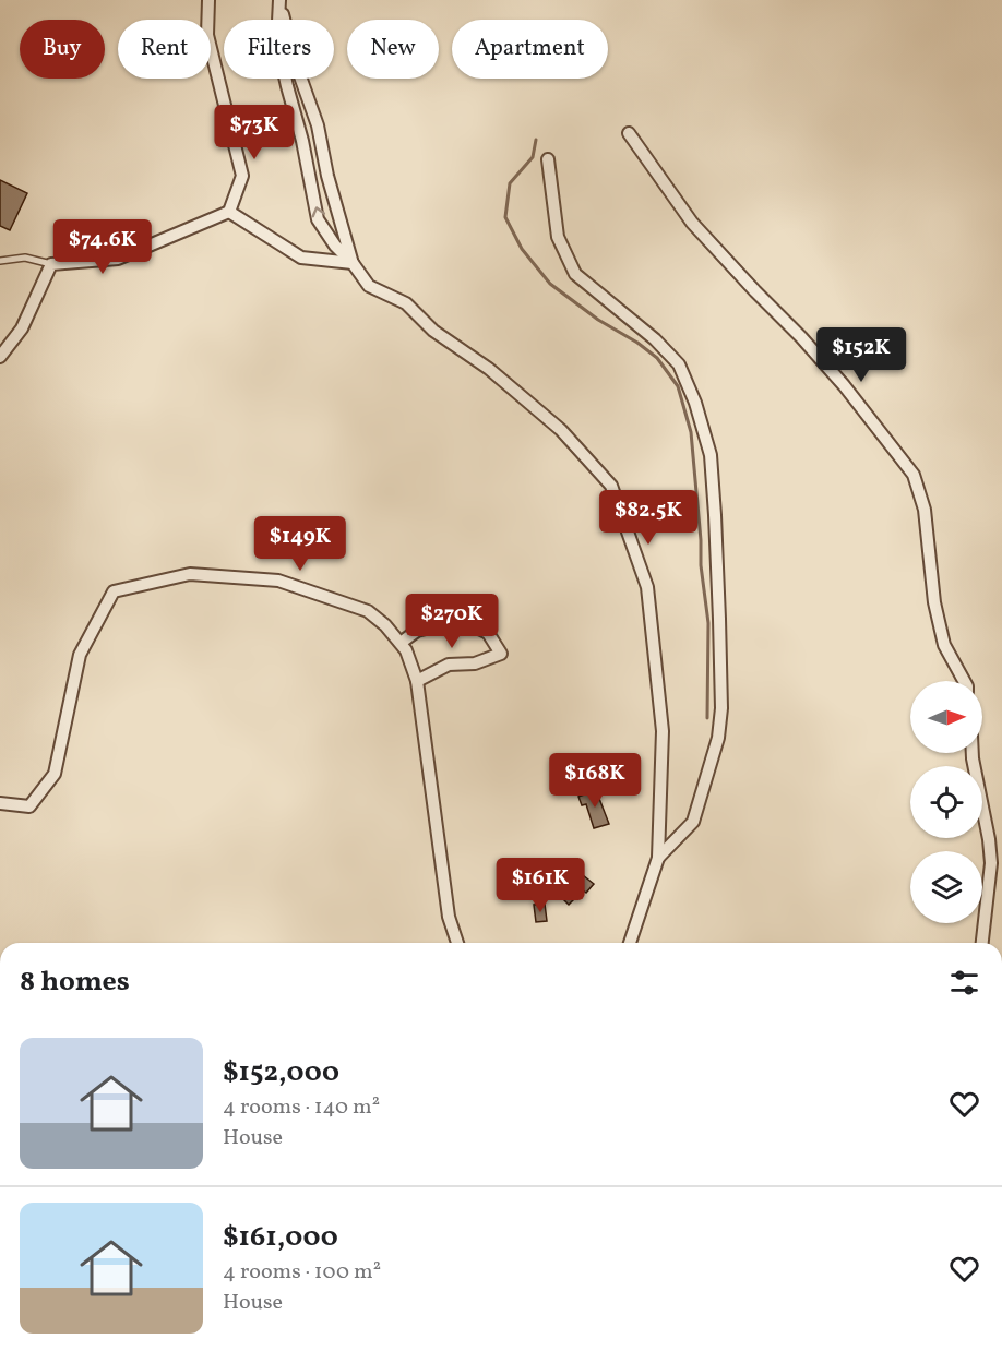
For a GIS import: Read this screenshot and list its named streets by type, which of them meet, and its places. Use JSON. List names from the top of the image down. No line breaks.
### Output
{"north":"right","page":{"chip":["Buy","Rent","Filters","New","Apartment"],"price":["$73K","$74.6K","$152K","$82.5K","$149K","$270K","$168K","$161K"],"heading":"8 homes","list":[{"name":"$152,000","note":"4 rooms · 140 m² · House"},{"name":"$161,000","note":"4 rooms · 100 m² · House"}]}}
